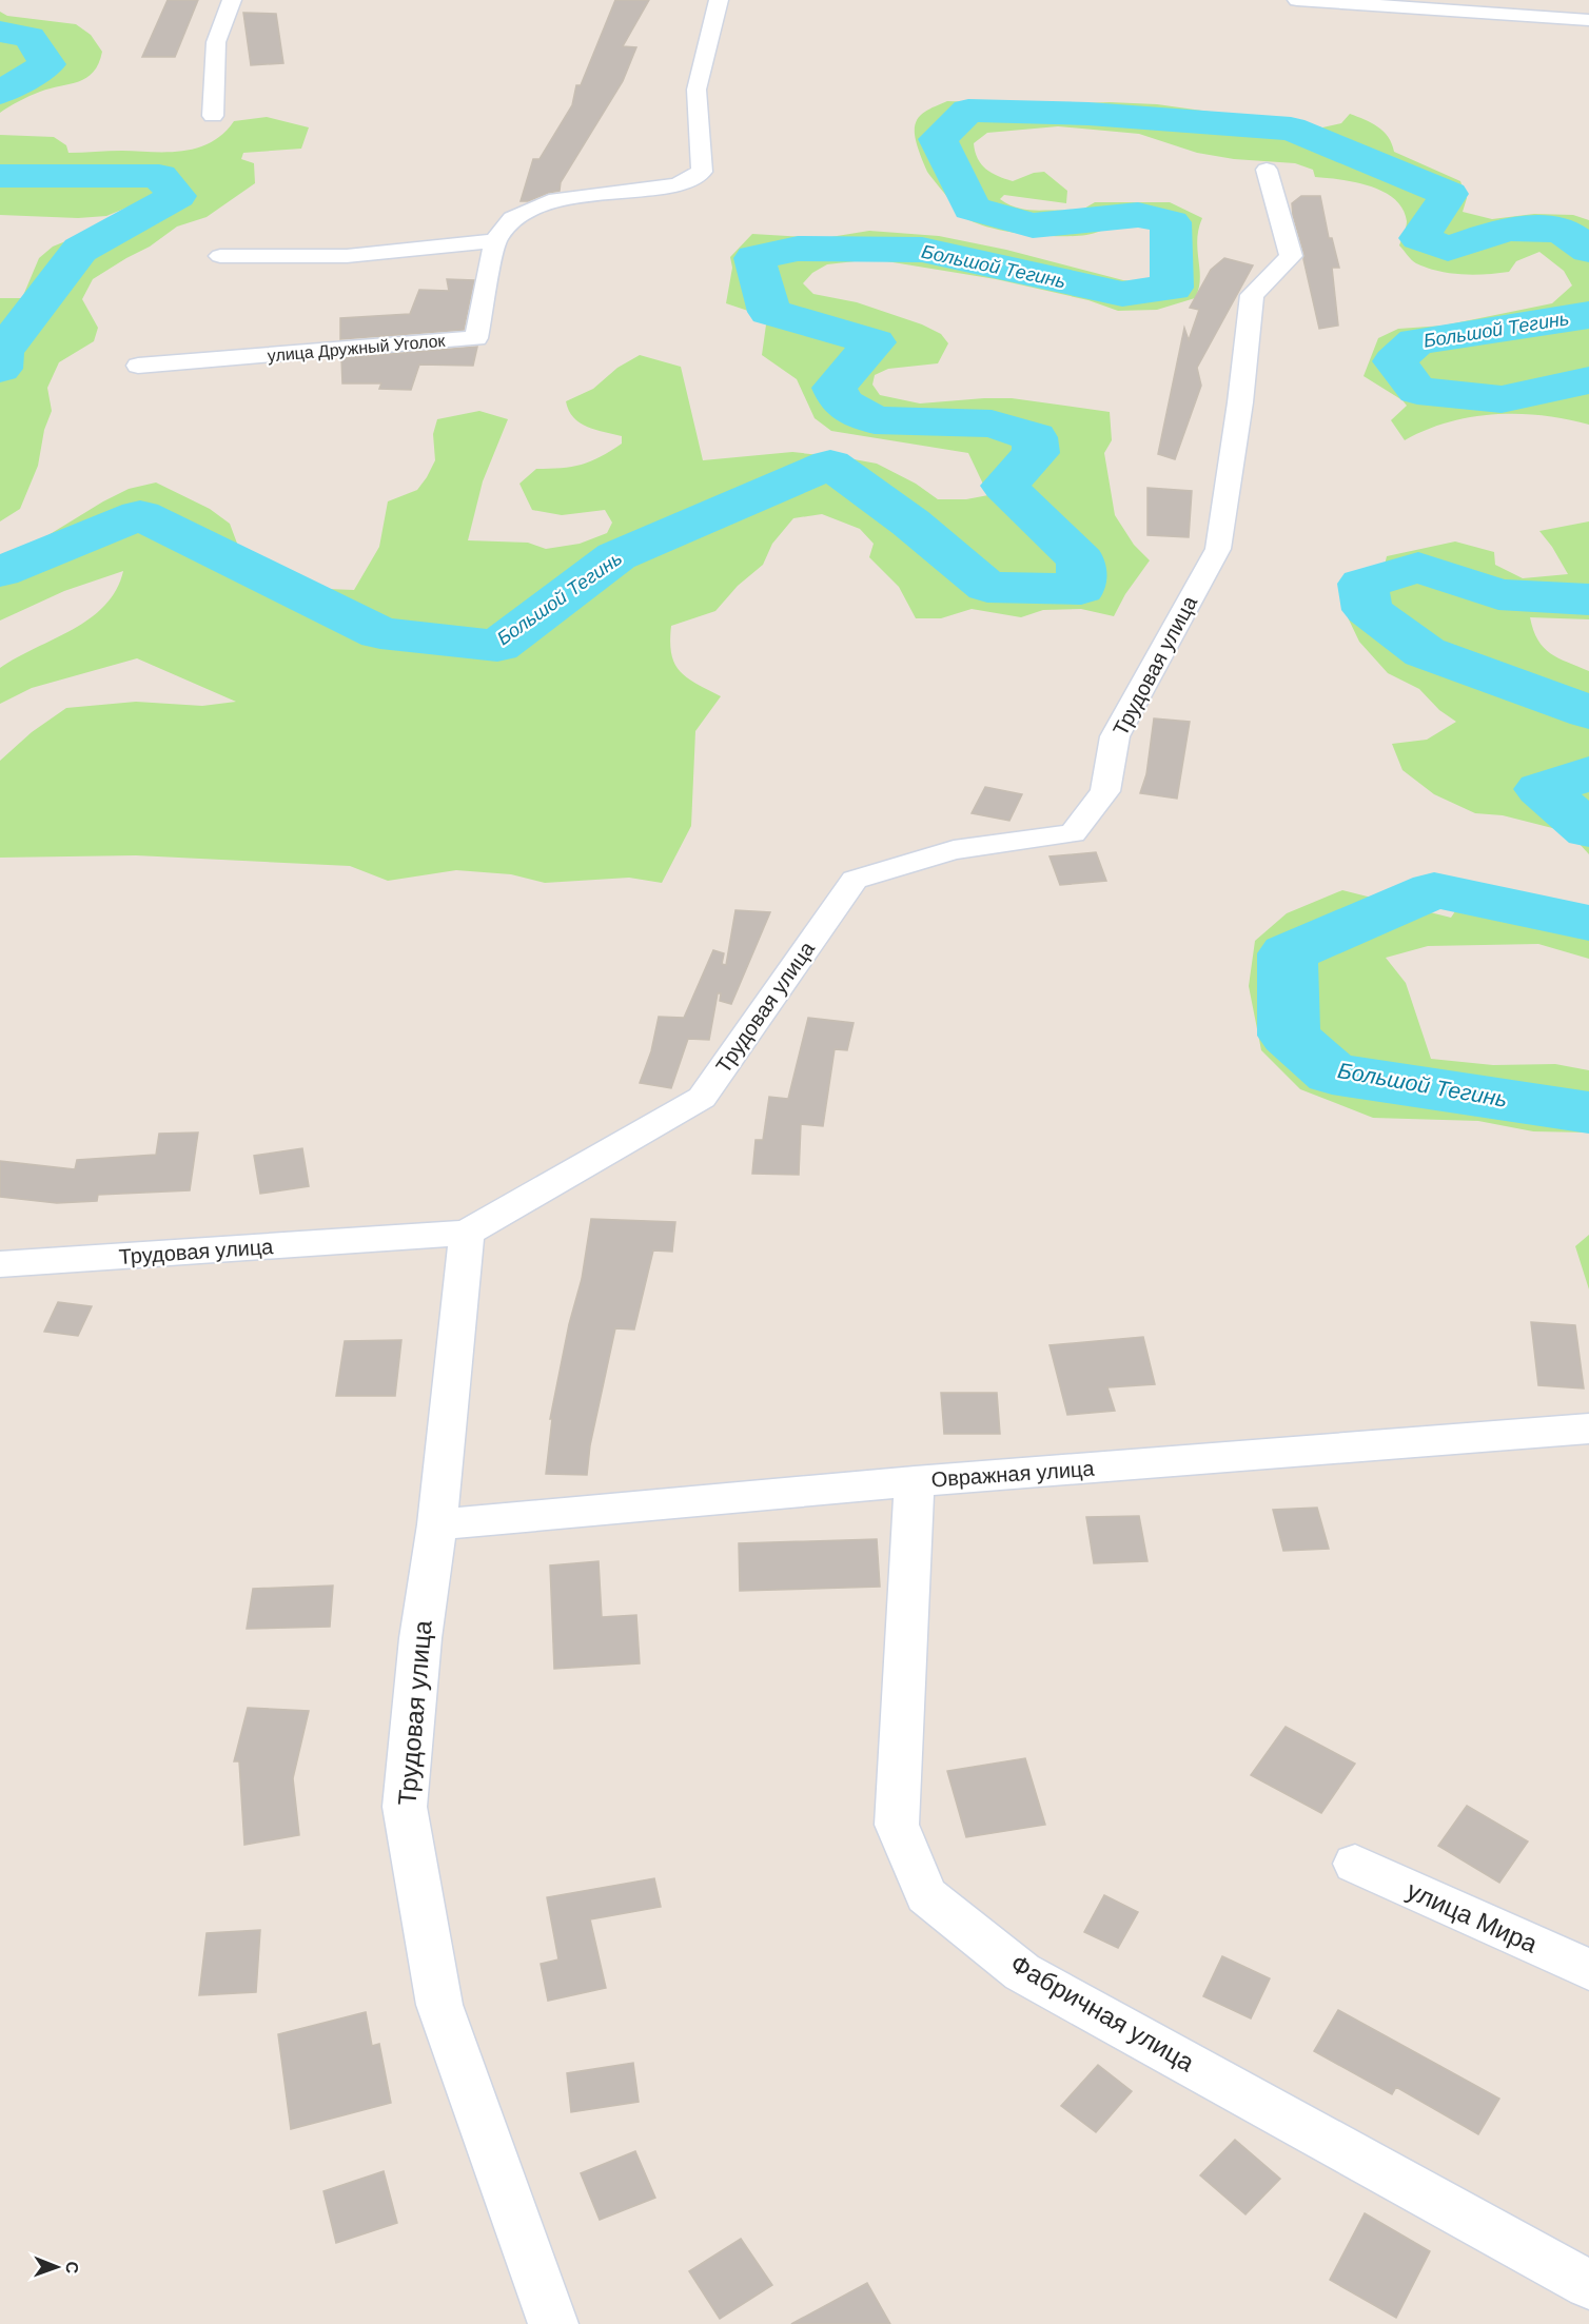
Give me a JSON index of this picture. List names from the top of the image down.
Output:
{
  "streets": {
    "street": [
      "улица Дружный Уголок",
      "Трудовая улица",
      "Овражная улица",
      "улица Мира",
      "Фабричная улица"
    ]
  },
  "crossings": [
    ["Трудовая улица", "Овражная улица"],
    ["Овражная улица", "Фабричная улица"]
  ],
  "water": ["Большой Тегинь"],
  "north": "right"
}
